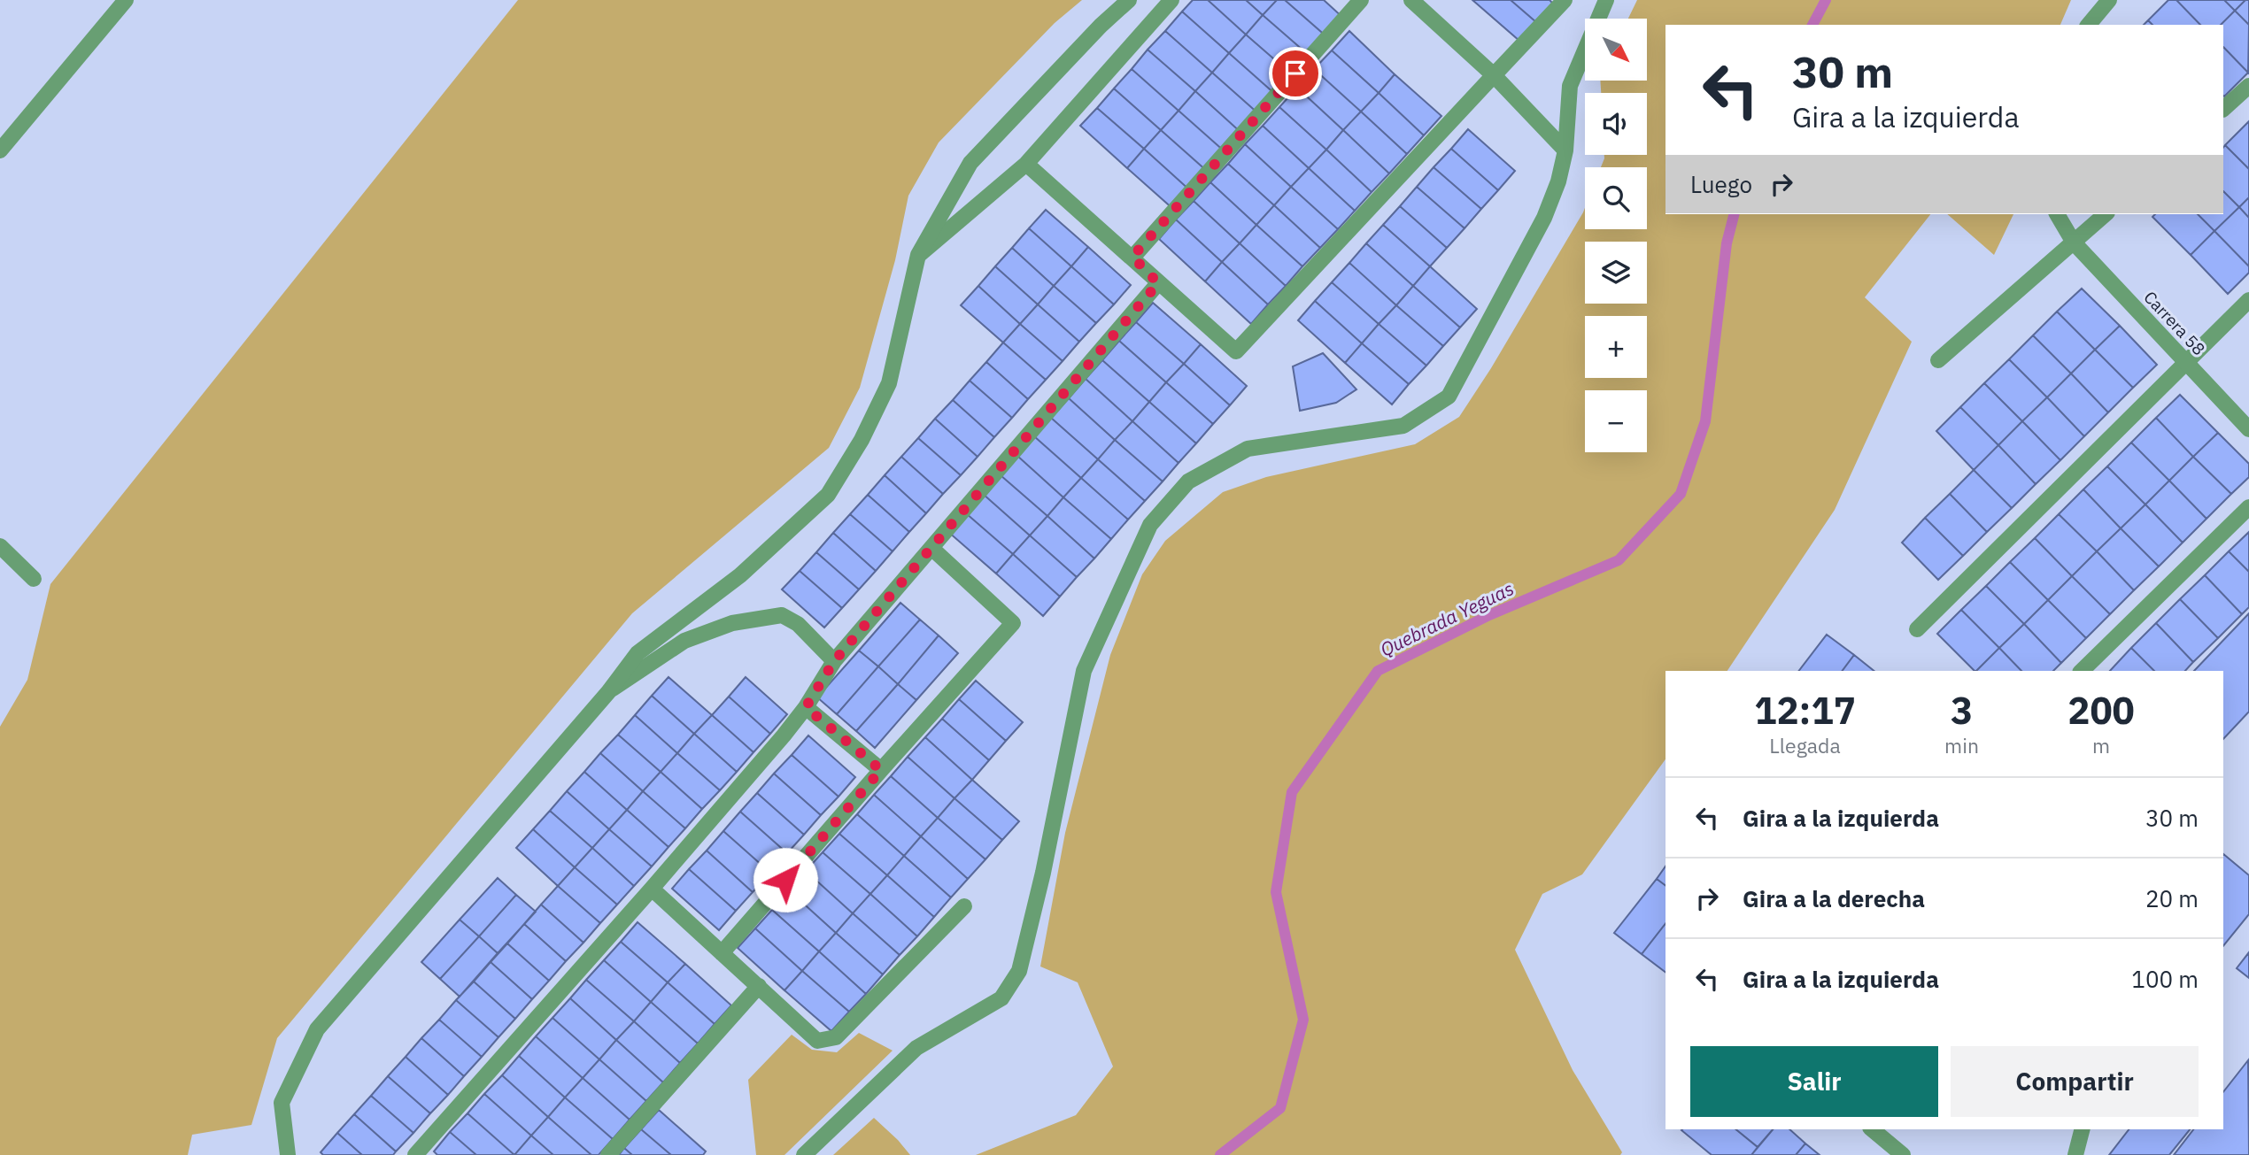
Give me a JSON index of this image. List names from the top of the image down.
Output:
{
  "streets": {
    "street": ["Carrera 58"]
  },
  "water": ["Quebrada Yeguas"],
  "north": "bottom right",
  "page": {
    "map_buttons": ["+", "−"],
    "turn": ["30 m", "Gira a la izquierda"],
    "then": "Luego",
    "eta": [
      "12:17",
      "Llegada",
      "3",
      "min",
      "200",
      "m"
    ],
    "list": [
      {
        "name": "Gira a la izquierda",
        "value": "30 m"
      },
      {
        "name": "Gira a la derecha",
        "value": "20 m"
      },
      {
        "name": "Gira a la izquierda",
        "value": "100 m"
      }
    ],
    "buttons": ["Salir", "Compartir"]
  }
}
